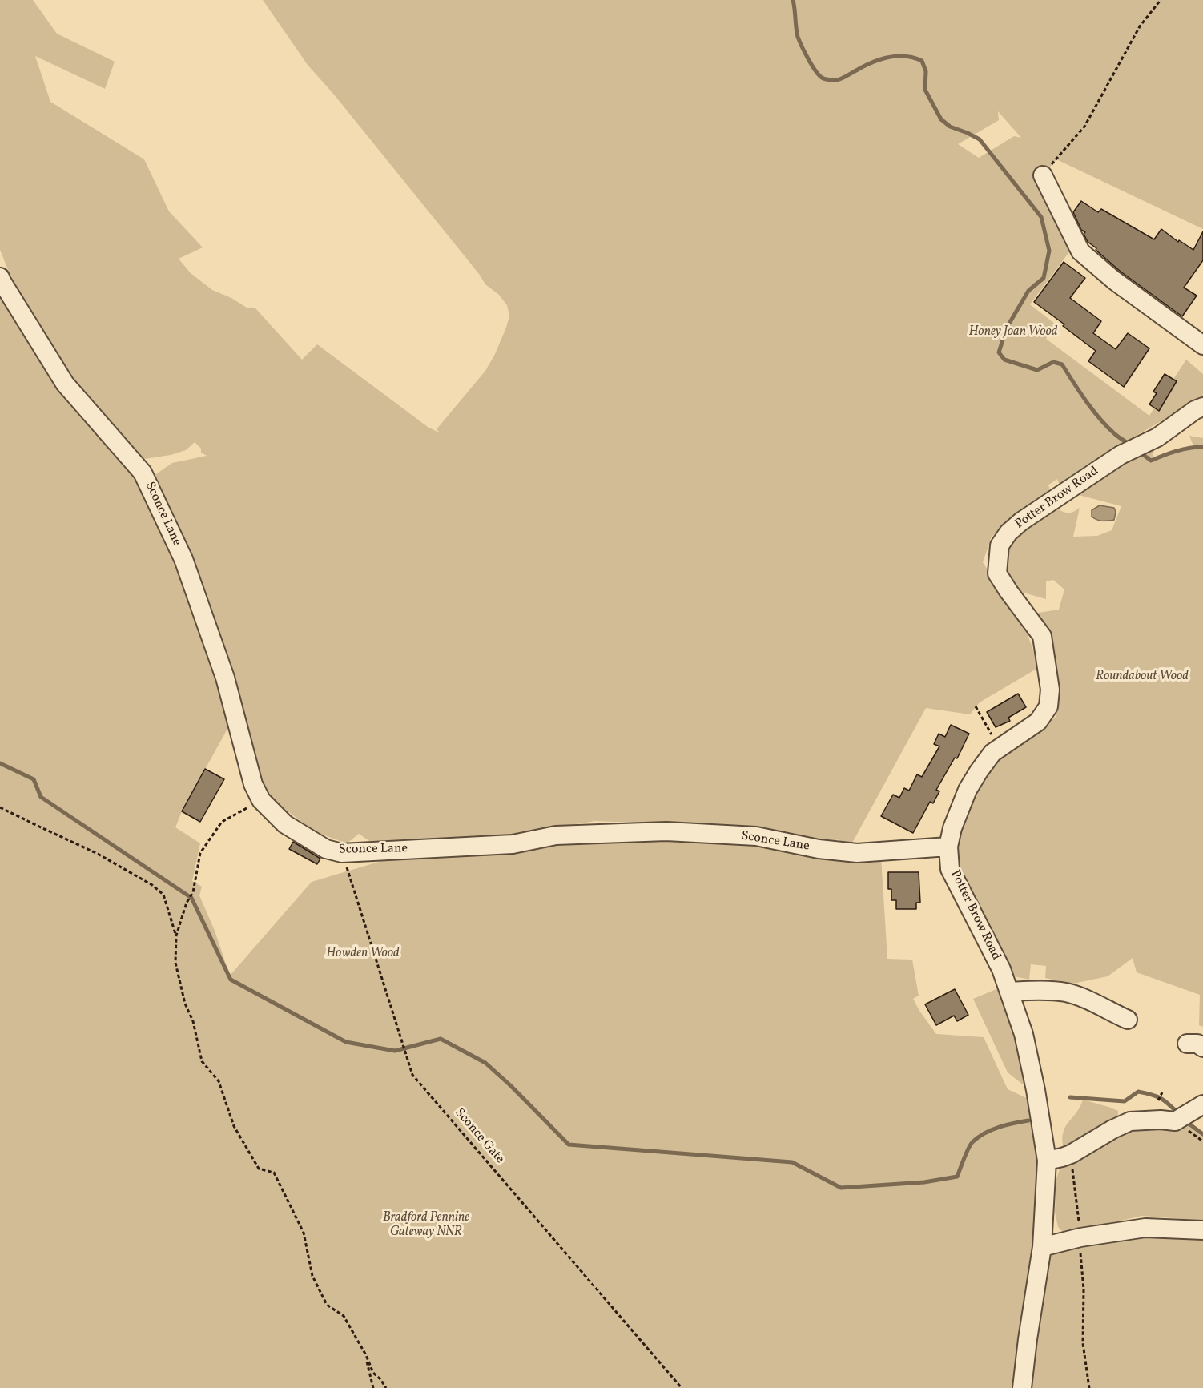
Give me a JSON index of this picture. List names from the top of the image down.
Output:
{
  "streets": {
    "street": ["Potter Brow Road", "Sconce Lane"],
    "path": ["Sconce Gate"]
  },
  "crossings": [
    ["Potter Brow Road", "Sconce Lane"],
    ["Sconce Lane", "Sconce Gate"]
  ],
  "parks": [
    "Honey Joan Wood",
    "Roundabout Wood",
    "Howden Wood",
    "Bradford Pennine Gateway NNR"
  ]
}
